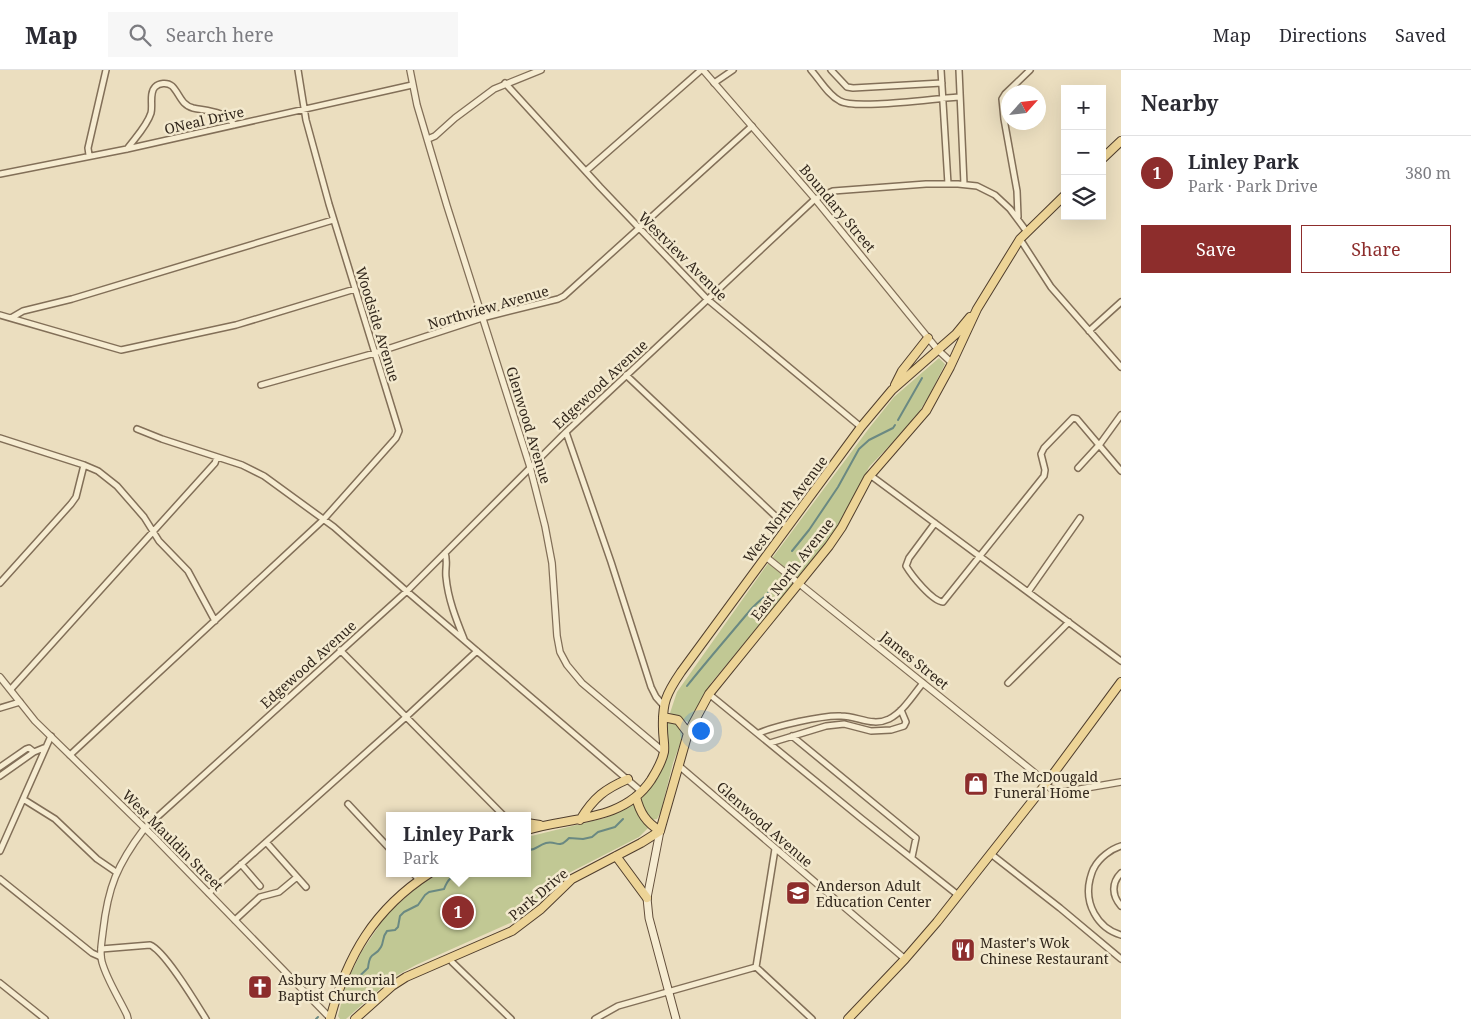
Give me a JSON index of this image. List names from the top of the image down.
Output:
{
  "streets": {
    "main road": ["West North Avenue", "East North Avenue", "Park Drive"],
    "street": [
      "ONeal Drive",
      "Boundary Street",
      "Westview Avenue",
      "Northview Avenue",
      "Woodside Avenue",
      "Edgewood Avenue",
      "Glenwood Avenue",
      "James Street",
      "West Mauldin Street"
    ]
  },
  "crossings": [
    ["ONeal Drive", "Woodside Avenue"],
    ["ONeal Drive", "Glenwood Avenue"],
    ["Boundary Street", "Northview Avenue"],
    ["Boundary Street", "Edgewood Avenue"],
    ["Boundary Street", "West North Avenue"],
    ["Boundary Street", "East North Avenue"],
    ["Westview Avenue", "Northview Avenue"],
    ["Westview Avenue", "Edgewood Avenue"],
    ["Westview Avenue", "West North Avenue"],
    ["Northview Avenue", "Woodside Avenue"],
    ["Northview Avenue", "Glenwood Avenue"],
    ["Edgewood Avenue", "Glenwood Avenue"],
    ["Edgewood Avenue", "East North Avenue"],
    ["Edgewood Avenue", "West Mauldin Street"],
    ["Glenwood Avenue", "West North Avenue"],
    ["Glenwood Avenue", "East North Avenue"],
    ["West North Avenue", "East North Avenue"],
    ["West North Avenue", "James Street"],
    ["East North Avenue", "James Street"]
  ],
  "places": {
    "shop": ["The McDougald Funeral Home"],
    "school or university": ["Anderson Adult Education Center"],
    "restaurant": ["Master's Wok Chinese Restaurant"],
    "church": ["Asbury Memorial Baptist Church"]
  },
  "north": "top right",
  "page": {
    "header": "Map",
    "search": "Search here",
    "nav": ["Map", "Directions", "Saved"],
    "heading": "Nearby",
    "map_buttons": ["+", "−"],
    "list": [
      {
        "mark": "1",
        "name": "Linley Park",
        "note": "Park · Park Drive",
        "value": "380 m"
      }
    ],
    "buttons": ["Save", "Share"],
    "popup": ["Linley Park", "Park"],
    "pins": "1"
  }
}
